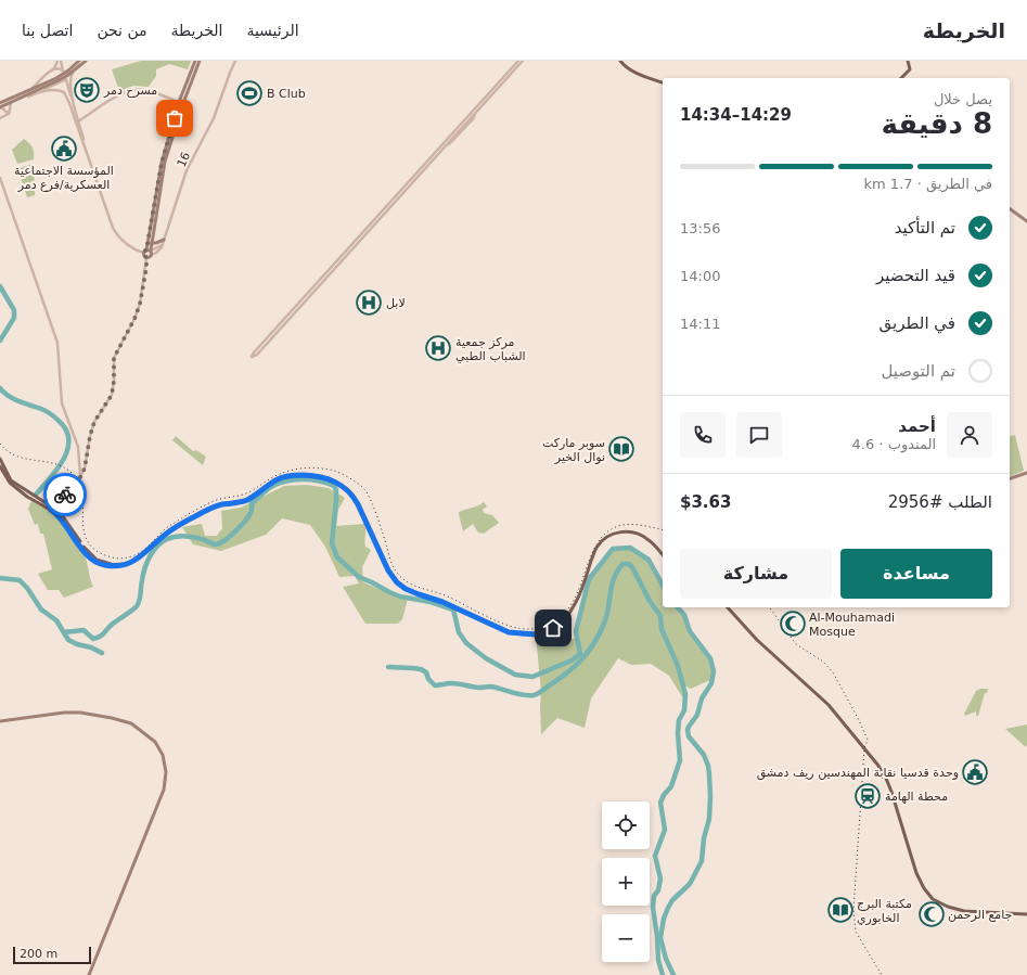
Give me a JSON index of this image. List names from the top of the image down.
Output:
{
  "streets": {
    "street": ["16"]
  },
  "places": {
    "theatre": ["مسرح دمر"],
    "sports": ["B Club"],
    "public building": ["المؤسسة الاجتماعية العسكرية/فرع دمر", "وحدة قدسيا نقابة المهندسين ريف دمشق"],
    "hospital": ["لابل", "مركز جمعية الشباب الطبي"],
    "library": ["سوبر ماركت نوال الخير", "مكتبة البرج الخابوري"],
    "mosque": ["Al-Mouhamadi Mosque", "جامع الرحمن"],
    "station": ["محطة الهامة"]
  },
  "scale_bar": "200 m",
  "page": {
    "header": "الخريطة",
    "nav": [
      "الرئيسية",
      "الخريطة",
      "من نحن",
      "اتصل بنا"
    ],
    "heading": ["8 دقيقة", "يصل خلال", "14:29–14:34"],
    "panel": [
      "أحمد",
      "المندوب · 4.6",
      "الطلب #2956",
      "$3.63"
    ],
    "bar": "في الطريق · 1.7 km",
    "list": [
      ["تم التأكيد", "13:56"],
      ["قيد التحضير", "14:00"],
      ["في الطريق", "14:11"],
      "تم التوصيل"
    ],
    "buttons": ["مساعدة", "مشاركة"],
    "map_buttons": ["+", "−"],
    "scale": "200 m"
  }
}
